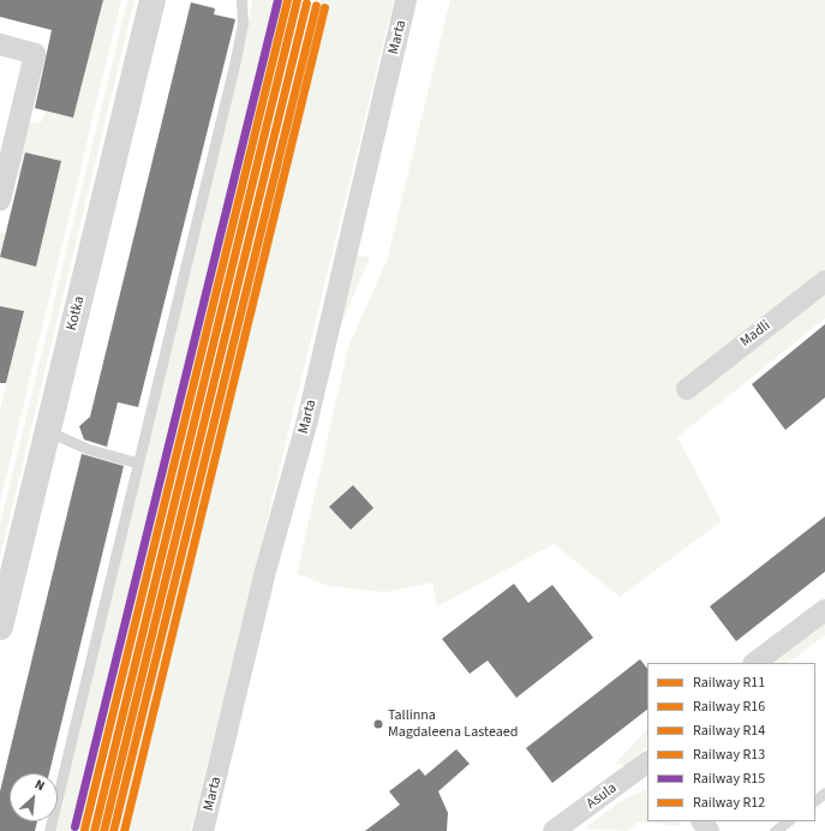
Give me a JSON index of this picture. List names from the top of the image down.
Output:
{
  "streets": {
    "street": [
      "Marta",
      "Kotka",
      "Madli",
      "Asula"
    ]
  },
  "places": ["Tallinna Magdaleena Lasteaed"],
  "lines": [
    "rail line R11",
    "rail line R14",
    "rail line R15",
    "rail line R16",
    "rail line R13",
    "rail line R12"
  ],
  "legend": [
    "Railway R11",
    "Railway R16",
    "Railway R14",
    "Railway R13",
    "Railway R15",
    "Railway R12"
  ],
  "north": "top right"
}
